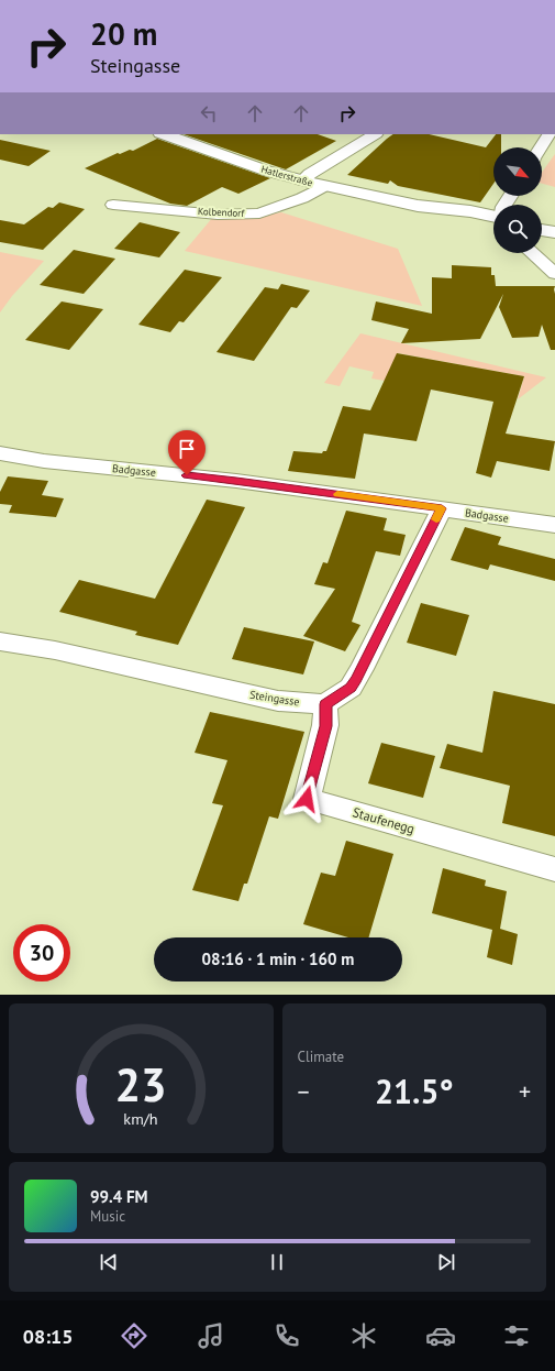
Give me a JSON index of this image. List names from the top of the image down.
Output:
{
  "streets": {
    "street": [
      "Hatlerstraße",
      "Kolbendorf",
      "Badgasse",
      "Steingasse",
      "Staufenegg"
    ]
  },
  "crossings": [
    ["Hatlerstraße", "Kolbendorf"],
    ["Steingasse", "Staufenegg"]
  ],
  "north": "bottom right",
  "page": {
    "turn": ["20 m", "Steingasse"],
    "limit": "30",
    "trip": "08:16 · 1 min · 160 m",
    "tile": "Climate",
    "heat": ["−", "21.5°", "+"],
    "song": ["99.4 FM", "Music"],
    "tabs": "08:15",
    "gauge": ["23", "km/h"]
  }
}
